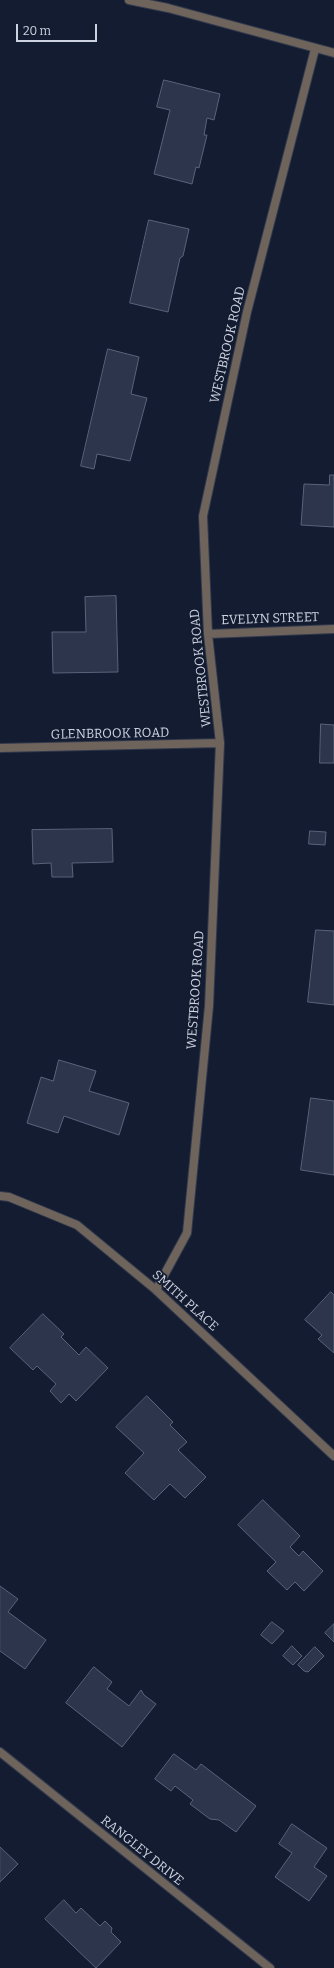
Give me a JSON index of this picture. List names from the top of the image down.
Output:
{
  "streets": {
    "street": [
      "WESTBROOK ROAD",
      "EVELYN STREET",
      "GLENBROOK ROAD",
      "SMITH PLACE",
      "RANGLEY DRIVE"
    ]
  },
  "crossings": [
    ["WESTBROOK ROAD", "EVELYN STREET"],
    ["WESTBROOK ROAD", "GLENBROOK ROAD"],
    ["WESTBROOK ROAD", "SMITH PLACE"]
  ],
  "scale_bar": "20 m"
}
